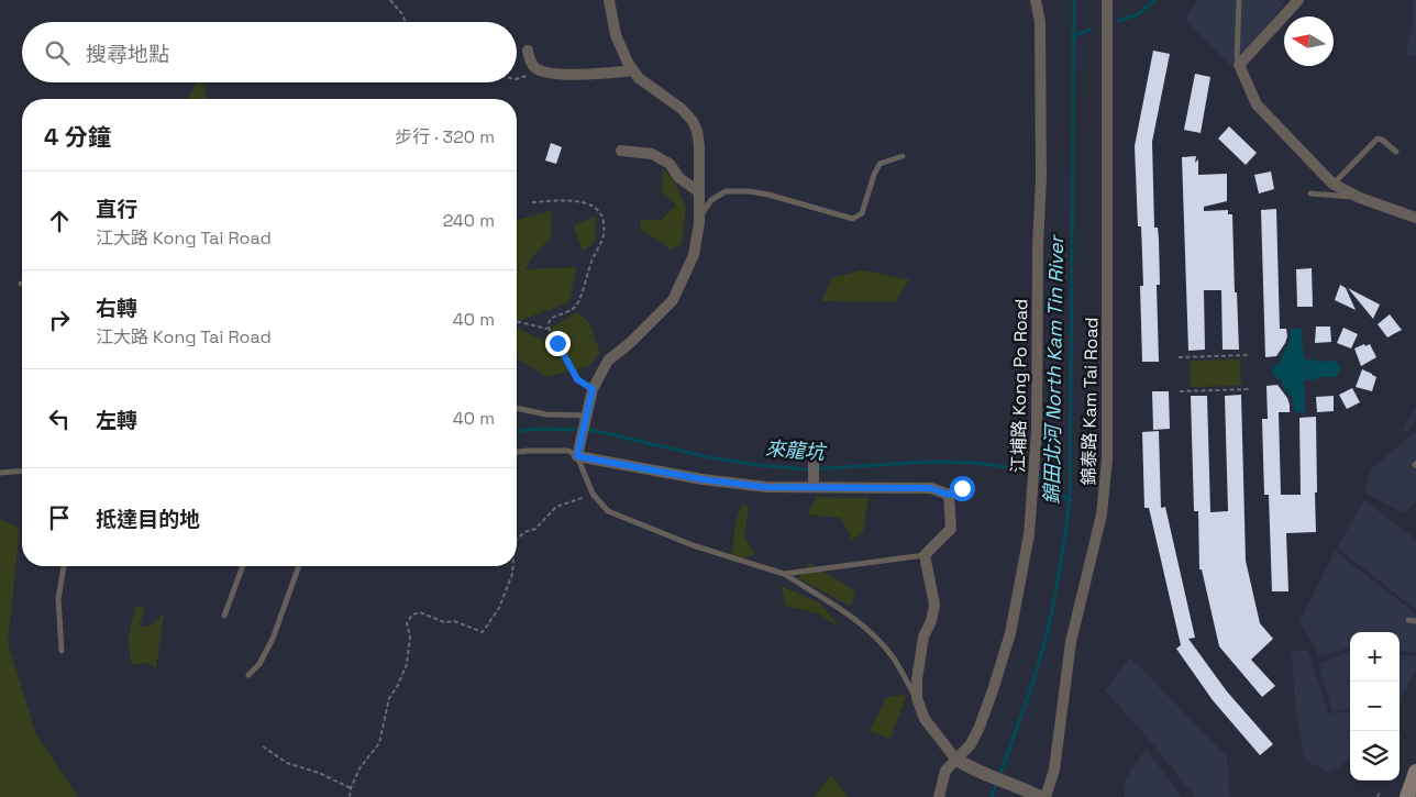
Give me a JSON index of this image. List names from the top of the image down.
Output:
{
  "streets": {
    "street": ["江埔路 Kong Po Road", "錦泰路 Kam Tai Road"]
  },
  "water": ["錦田北河 North Kam Tin River", "來龍坑"],
  "north": "left",
  "page": {
    "search": "搜尋地點",
    "heading": ["4 分鐘", "步行 · 320 m"],
    "list": [
      ["直行", "江大路 Kong Tai Road", "240 m"],
      ["右轉", "江大路 Kong Tai Road", "40 m"],
      ["左轉", "40 m"],
      "抵達目的地"
    ],
    "map_buttons": ["+", "−"]
  }
}
